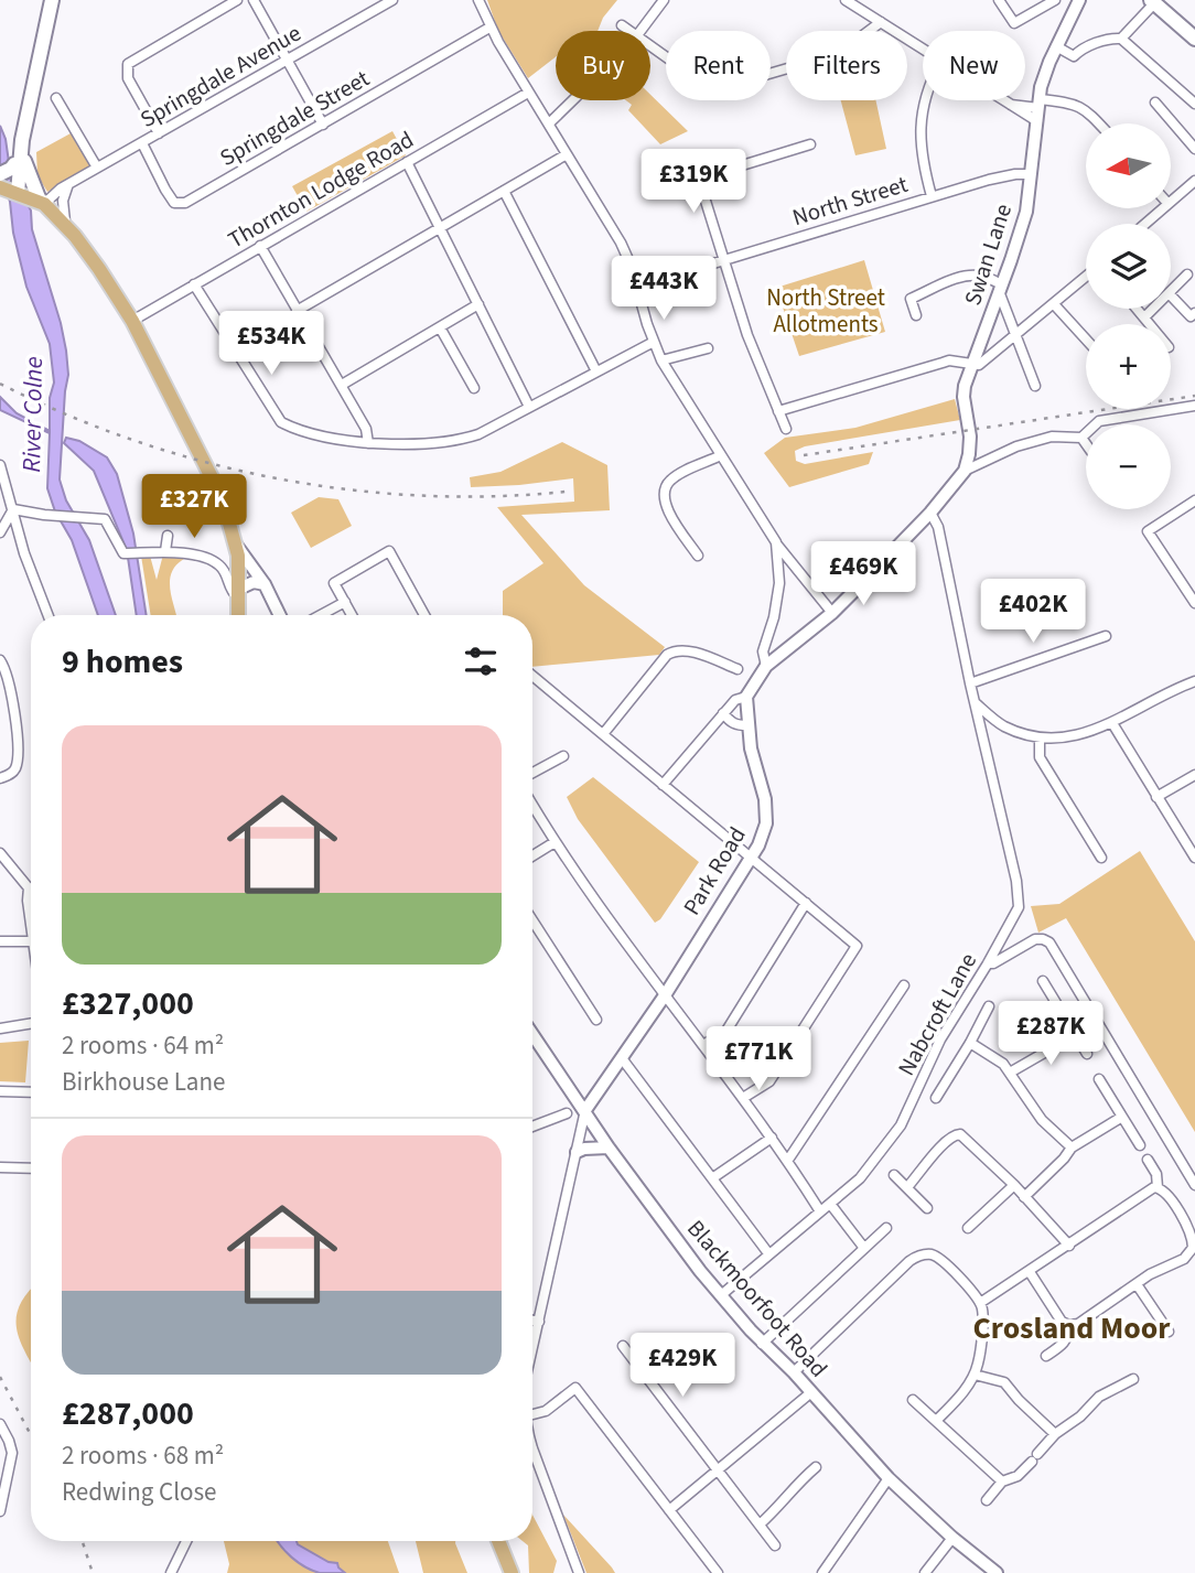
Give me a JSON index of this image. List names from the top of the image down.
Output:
{
  "streets": {
    "street": [
      "Springdale Avenue",
      "Springdale Street",
      "Thornton Lodge Road",
      "North Street",
      "Swan Lane",
      "Park Road",
      "Nabcroft Lane",
      "Blackmoorfoot Road"
    ]
  },
  "crossings": [
    ["Springdale Avenue", "Springdale Street"],
    ["North Street", "Swan Lane"],
    ["Park Road", "Blackmoorfoot Road"],
    ["Nabcroft Lane", "Blackmoorfoot Road"]
  ],
  "districts": ["Crosland Moor"],
  "water": ["River Colne"],
  "parks": ["North Street Allotments"],
  "north": "left",
  "page": {
    "chip": [
      "Buy",
      "Rent",
      "Filters",
      "New"
    ],
    "map_buttons": ["+", "−"],
    "price": [
      "£319K",
      "£443K",
      "£534K",
      "£327K",
      "£469K",
      "£402K",
      "£287K",
      "£771K",
      "£429K"
    ],
    "heading": "9 homes",
    "list": [
      {
        "name": "£327,000",
        "note": "2 rooms · 64 m² · Birkhouse Lane"
      },
      {
        "name": "£287,000",
        "note": "2 rooms · 68 m² · Redwing Close"
      }
    ]
  }
}
